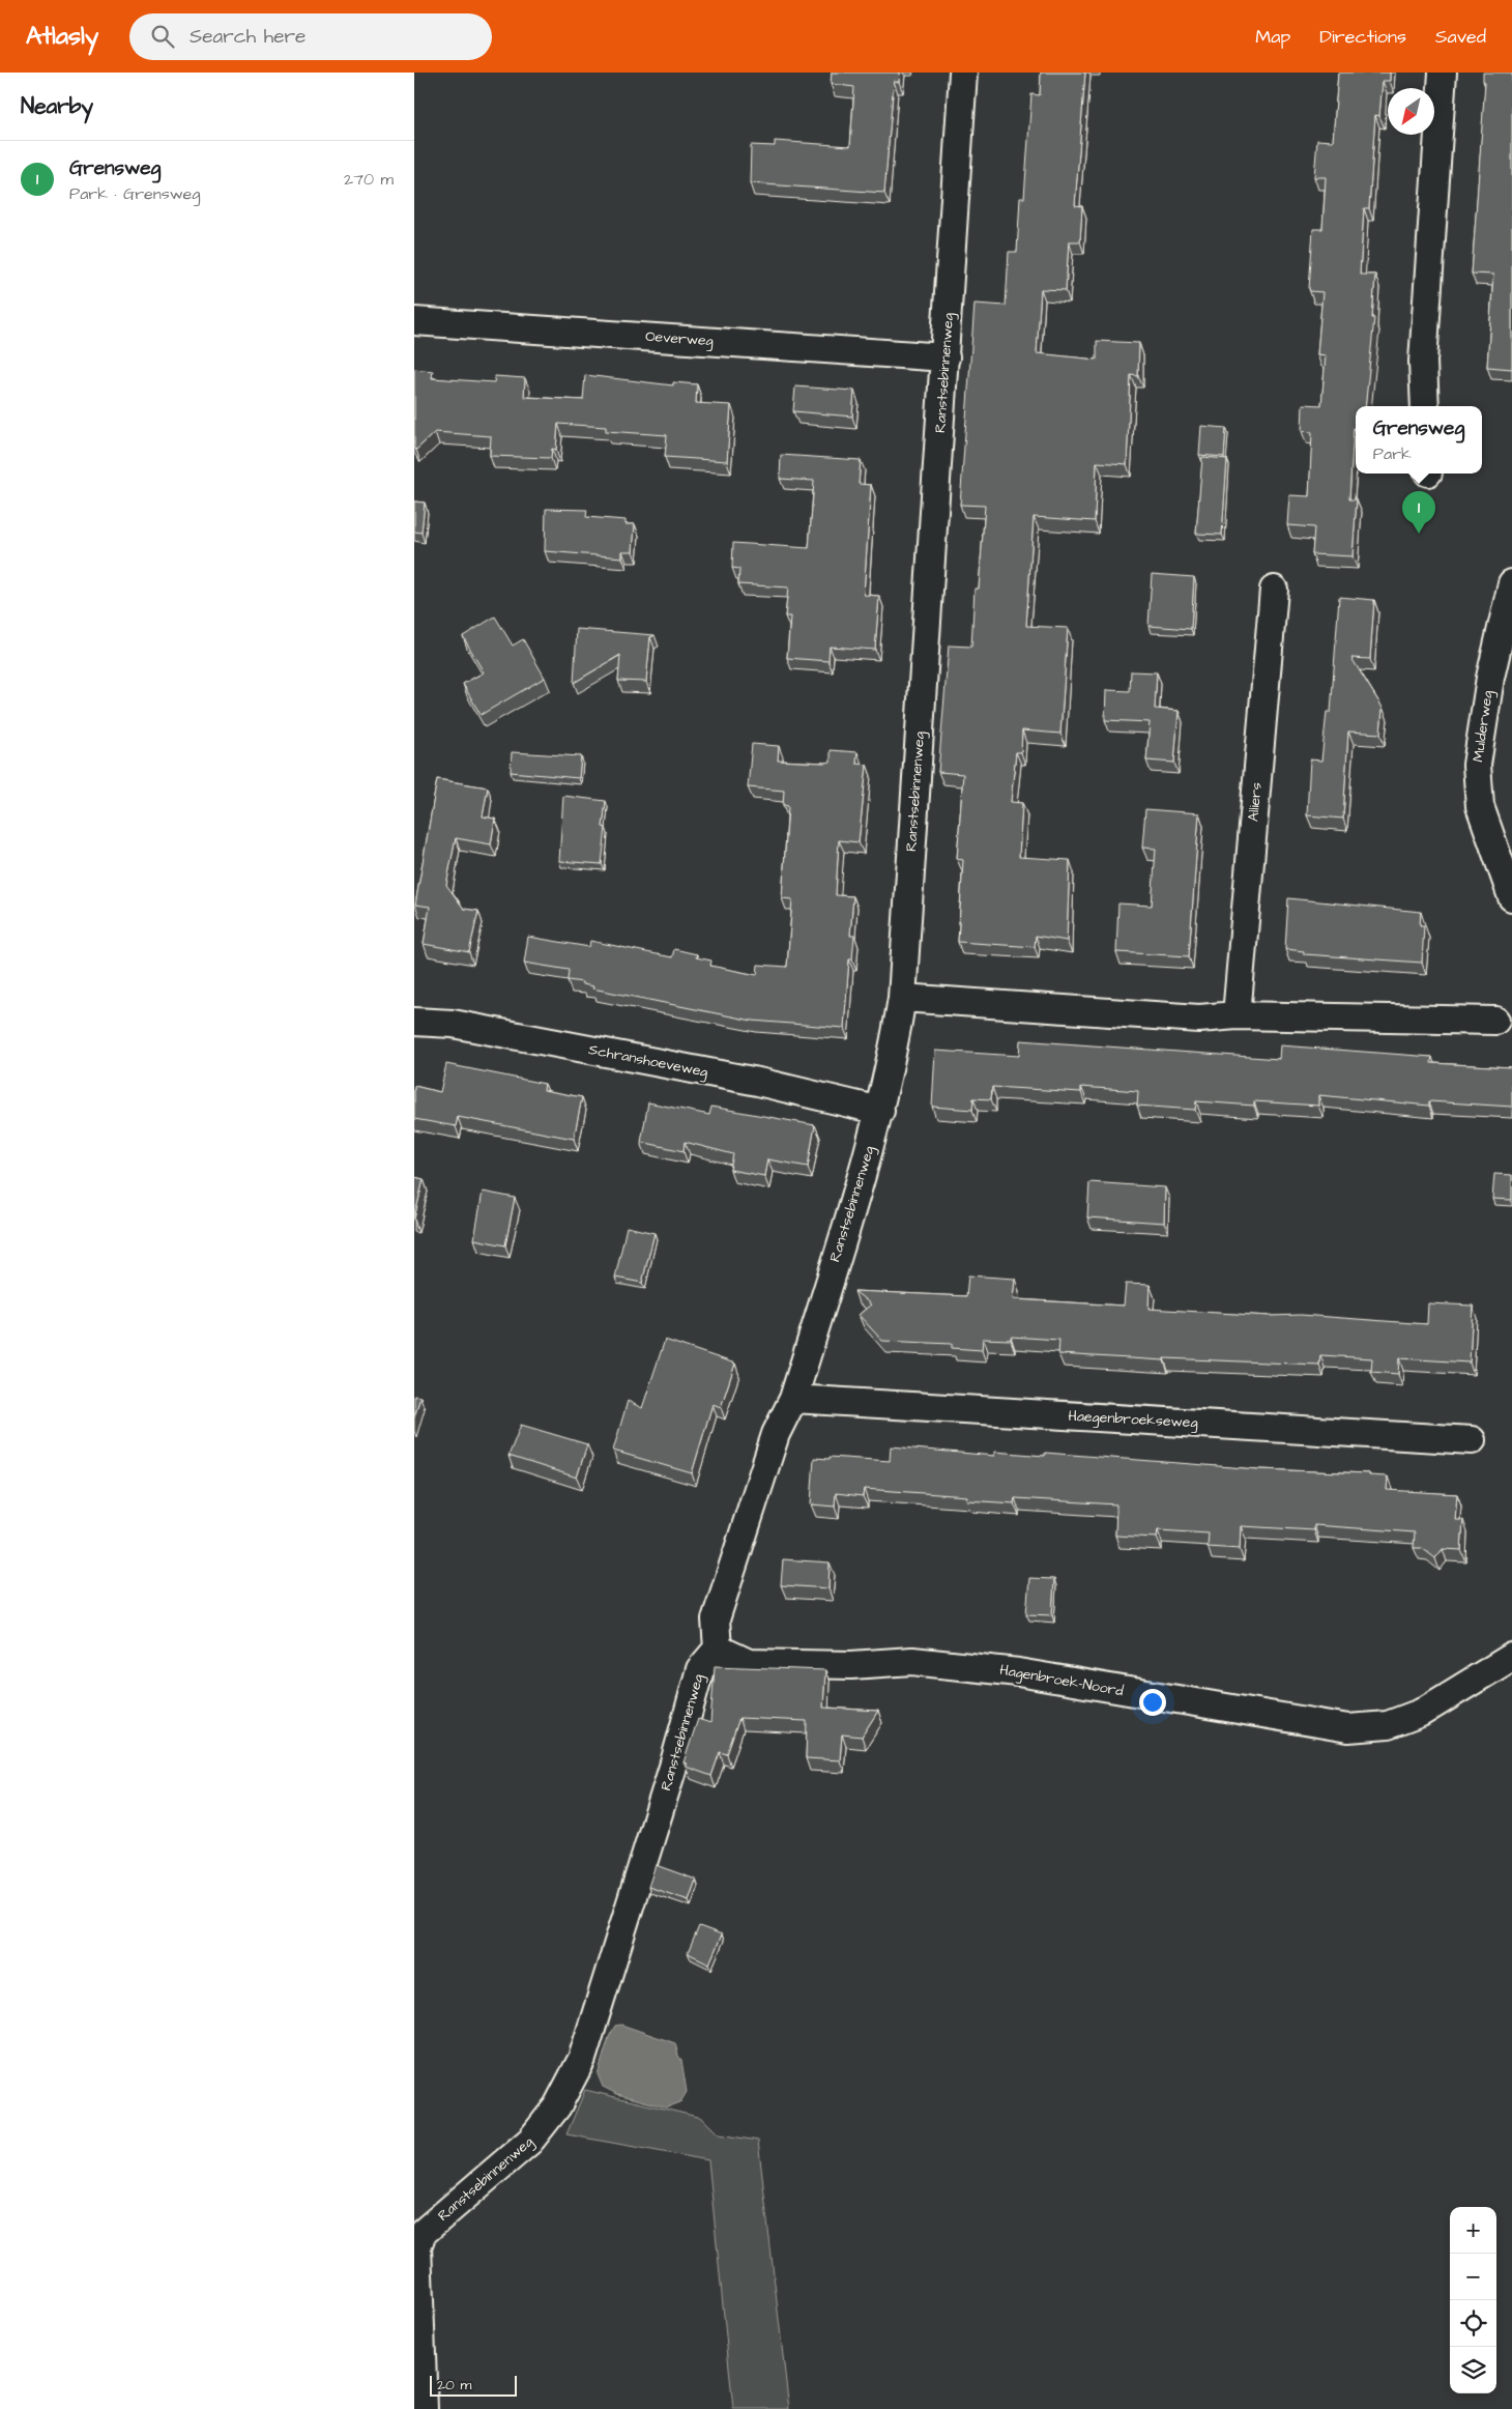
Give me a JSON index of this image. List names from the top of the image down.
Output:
{
  "streets": {
    "street": [
      "Oeverweg",
      "Ranstsebinnenweg",
      "Mulderweg",
      "Alliers",
      "Schranshoeveweg",
      "Haegenbroekseweg",
      "Hagenbroek-Noord"
    ]
  },
  "crossings": [
    ["Oeverweg", "Ranstsebinnenweg"],
    ["Ranstsebinnenweg", "Schranshoeveweg"],
    ["Ranstsebinnenweg", "Haegenbroekseweg"],
    ["Ranstsebinnenweg", "Hagenbroek-Noord"]
  ],
  "scale_bar": "20 m",
  "north": "bottom left",
  "page": {
    "header": "Atlasly",
    "search": "Search here",
    "nav": ["Map", "Directions", "Saved"],
    "heading": "Nearby",
    "list": [
      {
        "mark": "1",
        "name": "Grensweg",
        "note": "Park · Grensweg",
        "value": "270 m"
      }
    ],
    "popup": ["Grensweg", "Park"],
    "pins": "1",
    "map_buttons": ["+", "−"],
    "scale": "20 m"
  }
}
